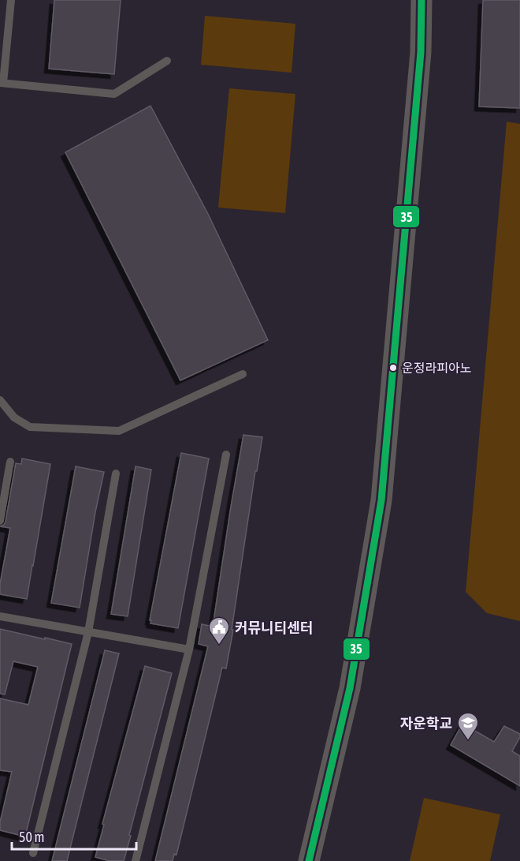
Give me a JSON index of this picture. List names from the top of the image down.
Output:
{
  "places": {
    "other": ["운정라피아노"],
    "public building": ["커뮤니티센터"],
    "school or university": ["자운학교"]
  },
  "lines": ["transit line 35"],
  "scale_bar": "50 m"
}
